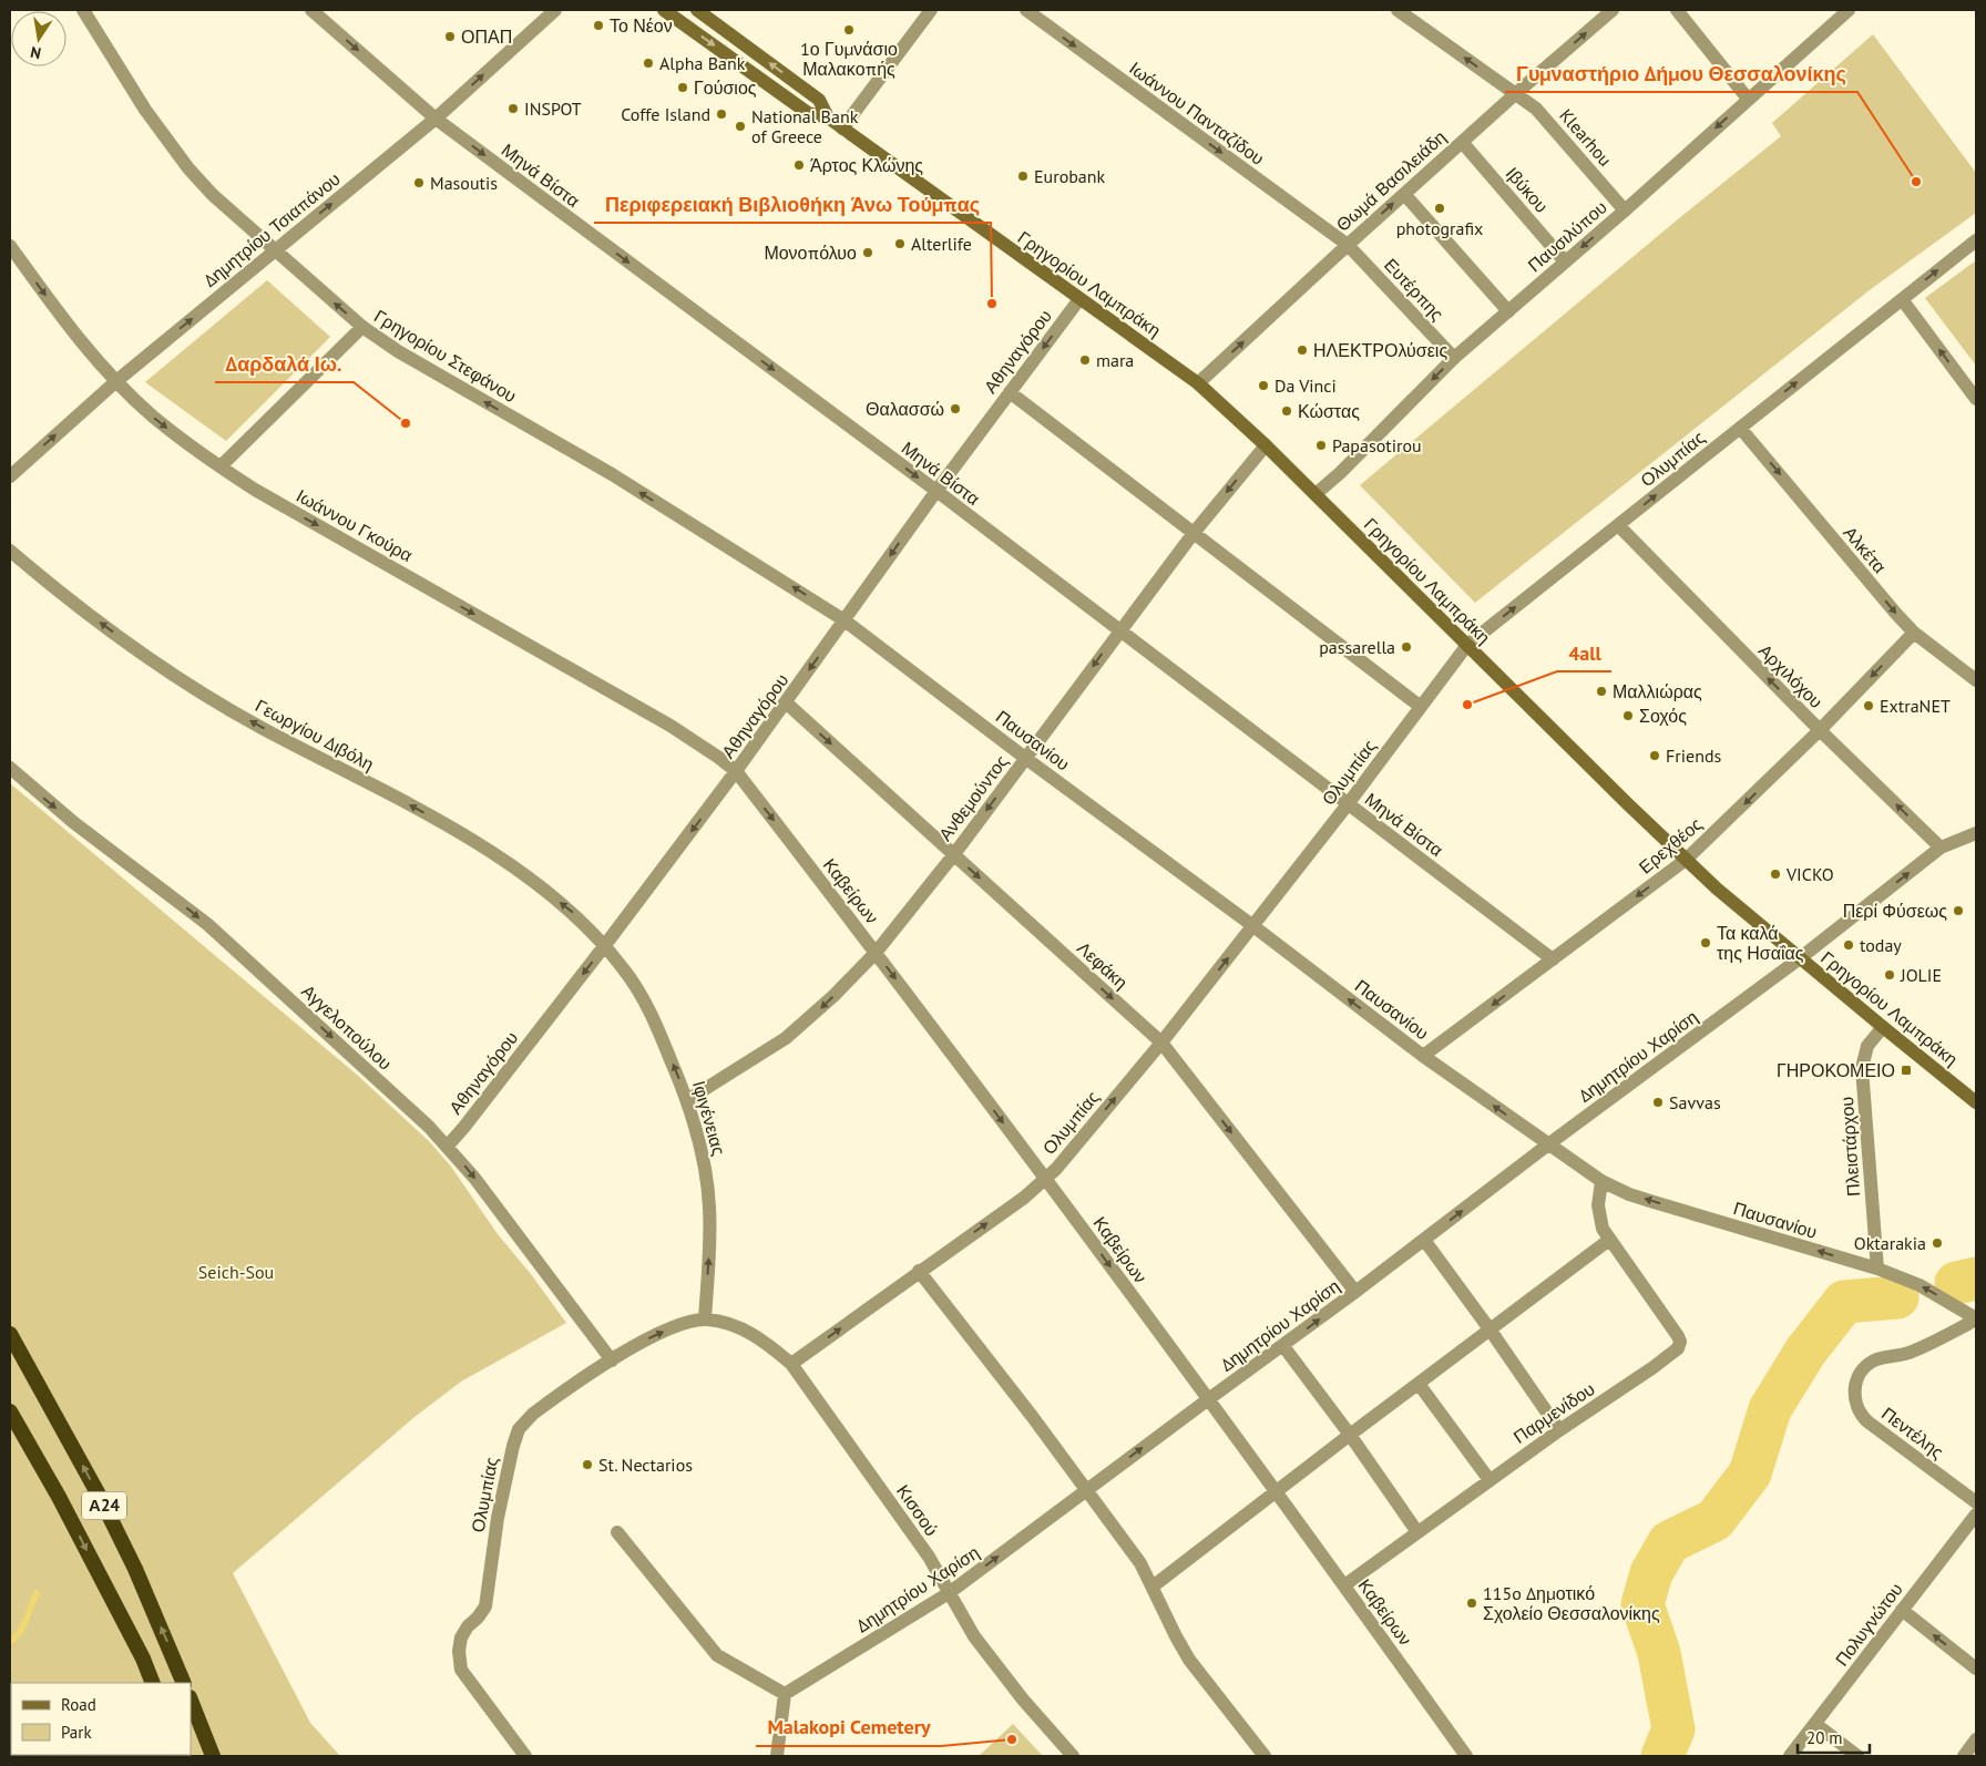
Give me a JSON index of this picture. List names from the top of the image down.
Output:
{
  "streets": {
    "highway": ["Α24"],
    "main road": ["Γρηγορίου Λαμπράκη"],
    "street": [
      "Ιωάννου Πανταζίδου",
      "Klearhou",
      "Μηνά Βίστα",
      "Θωμά Βασιλειάδη",
      "Ιβύκου",
      "Δημητρίου Τσιαπάνου",
      "Παυσιλύπου",
      "Ευτέρπης",
      "Αθηναγόρου",
      "Γρηγορίου Στεφάνου",
      "Ολυμπίας",
      "Ιωάννου Γκούρα",
      "Αλκέτα",
      "Αρχιλόχου",
      "Γεωργίου Διβόλη",
      "Παυσανίου",
      "Ανθεμούντος",
      "Ερεχθέος",
      "Καβείρων",
      "Λεφάκη",
      "Αγγελοπούλου",
      "Δημητρίου Χαρίση",
      "Ιφιγένειας",
      "Πλειστάρχου",
      "Παρμενίδου",
      "Πεντέλης",
      "Κισσού",
      "Πολυγνώτου"
    ]
  },
  "crossings": [
    ["Ιωάννου Πανταζίδου", "Θωμά Βασιλειάδη"],
    ["Ιωάννου Πανταζίδου", "Ευτέρπης"],
    ["Klearhou", "Θωμά Βασιλειάδη"],
    ["Klearhou", "Παυσιλύπου"],
    ["Μηνά Βίστα", "Δημητρίου Τσιαπάνου"],
    ["Μηνά Βίστα", "Αθηναγόρου"],
    ["Μηνά Βίστα", "Ολυμπίας"],
    ["Μηνά Βίστα", "Ανθεμούντος"],
    ["Μηνά Βίστα", "Ερεχθέος"],
    ["Θωμά Βασιλειάδη", "Ιβύκου"],
    ["Θωμά Βασιλειάδη", "Γρηγορίου Λαμπράκη"],
    ["Θωμά Βασιλειάδη", "Ευτέρπης"],
    ["Ιβύκου", "Παυσιλύπου"],
    ["Δημητρίου Τσιαπάνου", "Γρηγορίου Στεφάνου"],
    ["Δημητρίου Τσιαπάνου", "Ιωάννου Γκούρα"],
    ["Παυσιλύπου", "Γρηγορίου Λαμπράκη"],
    ["Παυσιλύπου", "Ευτέρπης"],
    ["Γρηγορίου Λαμπράκη", "Αθηναγόρου"],
    ["Γρηγορίου Λαμπράκη", "Ολυμπίας"],
    ["Γρηγορίου Λαμπράκη", "Ανθεμούντος"],
    ["Γρηγορίου Λαμπράκη", "Ερεχθέος"],
    ["Γρηγορίου Λαμπράκη", "Δημητρίου Χαρίση"],
    ["Γρηγορίου Λαμπράκη", "Πλειστάρχου"],
    ["Αθηναγόρου", "Γρηγορίου Στεφάνου"],
    ["Αθηναγόρου", "Ιωάννου Γκούρα"],
    ["Αθηναγόρου", "Γεωργίου Διβόλη"],
    ["Αθηναγόρου", "Παυσανίου"],
    ["Αθηναγόρου", "Καβείρων"],
    ["Αθηναγόρου", "Λεφάκη"],
    ["Αθηναγόρου", "Αγγελοπούλου"],
    ["Αθηναγόρου", "Ιφιγένειας"],
    ["Γρηγορίου Στεφάνου", "Παυσανίου"],
    ["Ολυμπίας", "Αλκέτα"],
    ["Ολυμπίας", "Αρχιλόχου"],
    ["Ολυμπίας", "Παυσανίου"],
    ["Ολυμπίας", "Καβείρων"],
    ["Ολυμπίας", "Λεφάκη"],
    ["Ολυμπίας", "Αγγελοπούλου"],
    ["Ολυμπίας", "Ιφιγένειας"],
    ["Ολυμπίας", "Κισσού"],
    ["Ιωάννου Γκούρα", "Καβείρων"],
    ["Αλκέτα", "Ερεχθέος"],
    ["Αρχιλόχου", "Ερεχθέος"],
    ["Αρχιλόχου", "Δημητρίου Χαρίση"],
    ["Γεωργίου Διβόλη", "Ιφιγένειας"],
    ["Παυσανίου", "Ανθεμούντος"],
    ["Παυσανίου", "Ερεχθέος"],
    ["Παυσανίου", "Δημητρίου Χαρίση"],
    ["Παυσανίου", "Πλειστάρχου"],
    ["Παυσανίου", "Πεντέλης"],
    ["Ανθεμούντος", "Καβείρων"],
    ["Ανθεμούντος", "Λεφάκη"],
    ["Ανθεμούντος", "Ιφιγένειας"],
    ["Καβείρων", "Δημητρίου Χαρίση"],
    ["Καβείρων", "Παρμενίδου"],
    ["Λεφάκη", "Δημητρίου Χαρίση"],
    ["Δημητρίου Χαρίση", "Κισσού"],
    ["Ιφιγένειας", "Κισσού"]
  ],
  "one_way": [
    "Ιωάννου Πανταζίδου",
    "Klearhou",
    "Μηνά Βίστα",
    "Θωμά Βασιλειάδη",
    "Δημητρίου Τσιαπάνου",
    "Παυσιλύπου",
    "Αθηναγόρου",
    "Γρηγορίου Στεφάνου",
    "Ολυμπίας",
    "Ιωάννου Γκούρα",
    "Αλκέτα",
    "Αρχιλόχου",
    "Γεωργίου Διβόλη",
    "Παυσανίου",
    "Ανθεμούντος",
    "Ερεχθέος",
    "Καβείρων",
    "Λεφάκη",
    "Αγγελοπούλου",
    "Ιφιγένειας"
  ],
  "parks": ["Seich-Sou"],
  "places": {
    "other": [
      "Το Νέον",
      "1ο Γυμνάσιο Μαλακοπής",
      "ΟΠΑΠ",
      "Alpha Bank",
      "Γούσιος",
      "INSPOT",
      "Coffe Island",
      "National Bank of Greece",
      "Άρτος Κλώνης",
      "Eurobank",
      "Γυμναστήριο Δήμου Θεσσαλονίκης",
      "Masoutis",
      "photografix",
      "Alterlife",
      "Μονοπόλυο",
      "Περιφερειακή Βιβλιοθήκη Άνω Τούμπας",
      "ΗΛΕΚΤΡΟλύσεις",
      "mara",
      "Da Vinci",
      "Θαλασσώ",
      "Κώστας",
      "Δαρδαλά Ιω.",
      "Papasotirou",
      "passarella",
      "Μαλλιώρας",
      "4all",
      "ExtraNET",
      "Σοχός",
      "Friends",
      "VICKO",
      "Περί Φύσεως",
      "Τα καλά της Ησαΐας",
      "today",
      "JOLIE",
      "Savvas",
      "Oktarakia",
      "St. Nectarios",
      "115o Δημοτικό Σχολείο Θεσσαλονίκης",
      "Malakopi Cemetery"
    ],
    "transit": ["ΓΗΡΟΚΟΜΕΙΟ"]
  },
  "legend": ["Road", "Park"],
  "scale_bar": "20 m",
  "north": "bottom"
}
